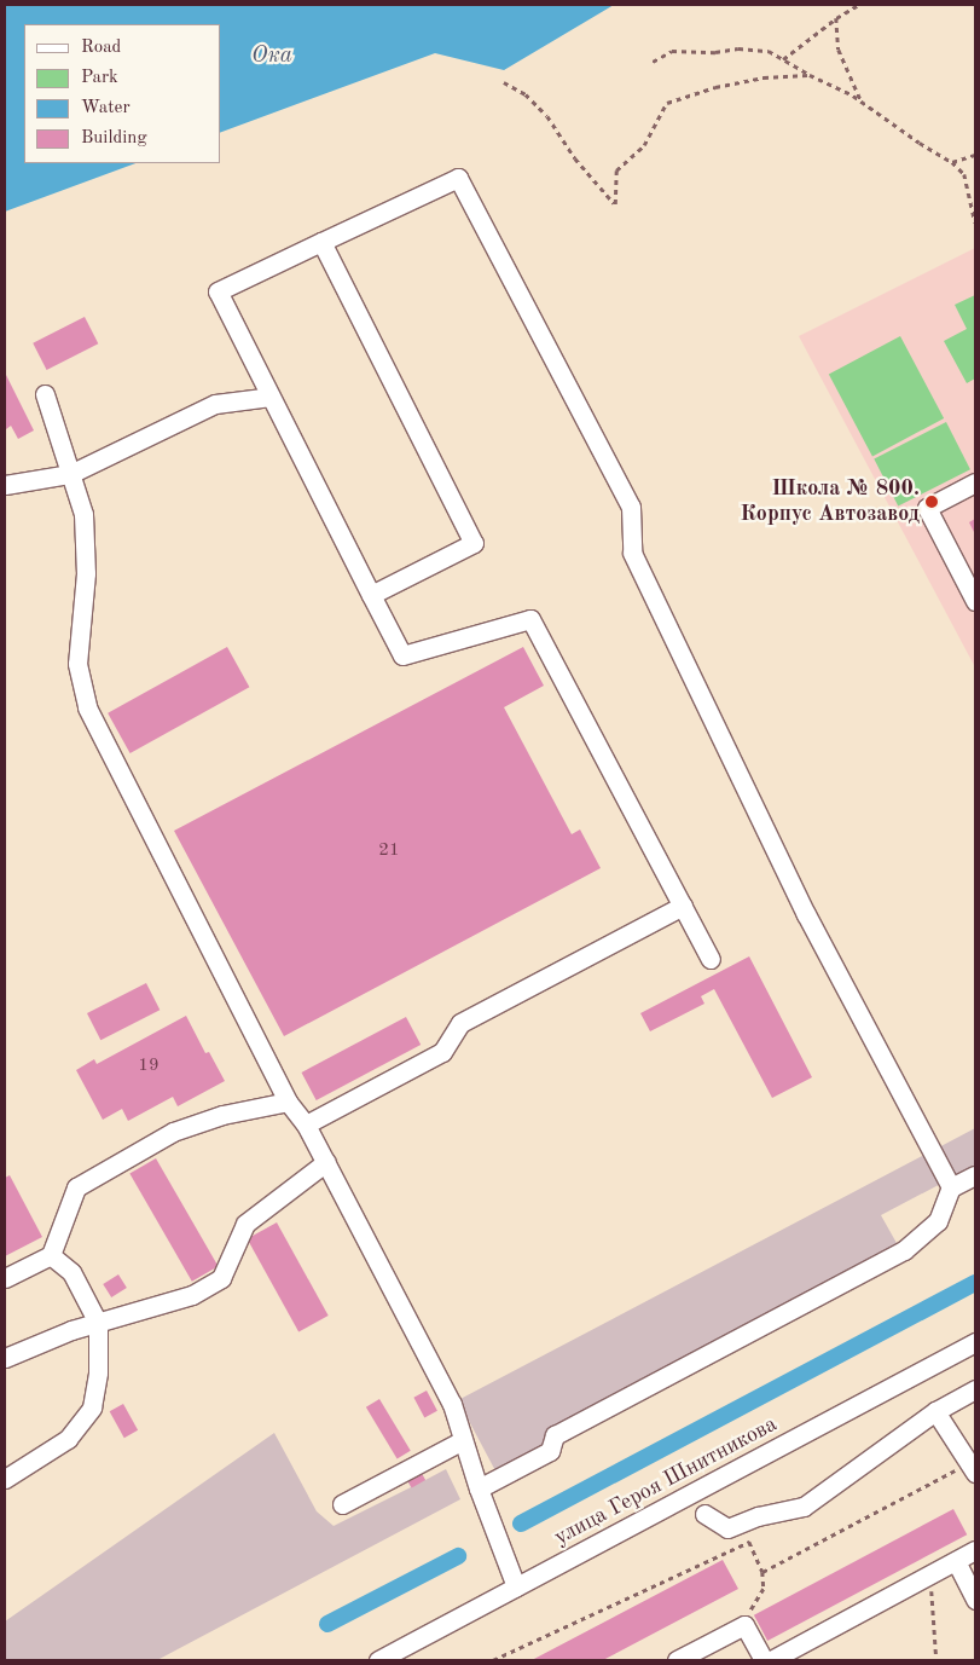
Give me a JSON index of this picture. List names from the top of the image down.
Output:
{
  "streets": {
    "street": ["улица Героя Шнитникова"]
  },
  "water": ["Ока"],
  "places": ["Школа № 800. Корпус Автозавод"],
  "house_numbers": ["21", "19"],
  "legend": [
    "Road",
    "Park",
    "Water",
    "Building"
  ]
}
